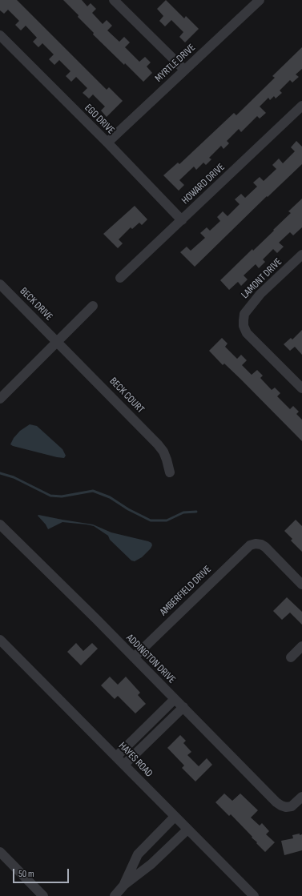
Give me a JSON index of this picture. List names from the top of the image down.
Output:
{
  "streets": {
    "street": [
      "MYRTLE DRIVE",
      "EGO DRIVE",
      "HOWARD DRIVE",
      "LAMONT DRIVE",
      "BECK DRIVE",
      "BECK COURT",
      "AMBERFIELD DRIVE",
      "ADDINGTON DRIVE",
      "HAYES ROAD"
    ]
  },
  "crossings": [
    ["MYRTLE DRIVE", "EGO DRIVE"],
    ["EGO DRIVE", "HOWARD DRIVE"],
    ["BECK DRIVE", "BECK COURT"],
    ["AMBERFIELD DRIVE", "ADDINGTON DRIVE"]
  ],
  "scale_bar": "50 m"
}
